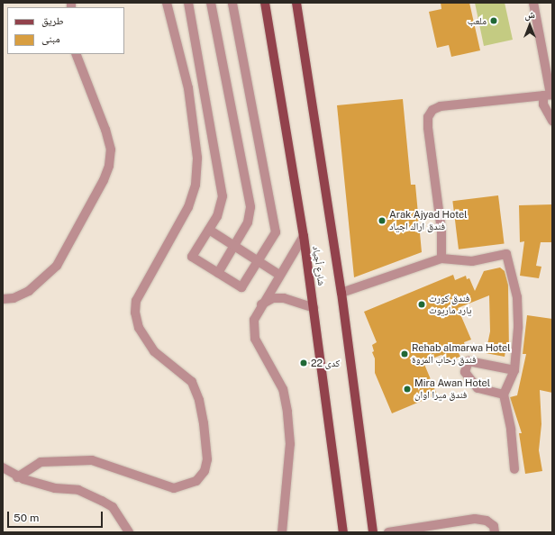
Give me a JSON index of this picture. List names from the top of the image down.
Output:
{
  "streets": {
    "main road": ["شارع أجياد"]
  },
  "places": [
    "ملعب",
    "Arak Ajyad Hotel فندق اراك اجياد",
    "فندق كورت يارد ماريوت",
    "Rehab almarwa Hotel فندق رحاب المروة",
    "كدى 22",
    "Mira Awan Hotel فندق ميرا اوان"
  ],
  "legend": ["طريق", "مبنى"],
  "scale_bar": "50 m",
  "north": "top"
}
